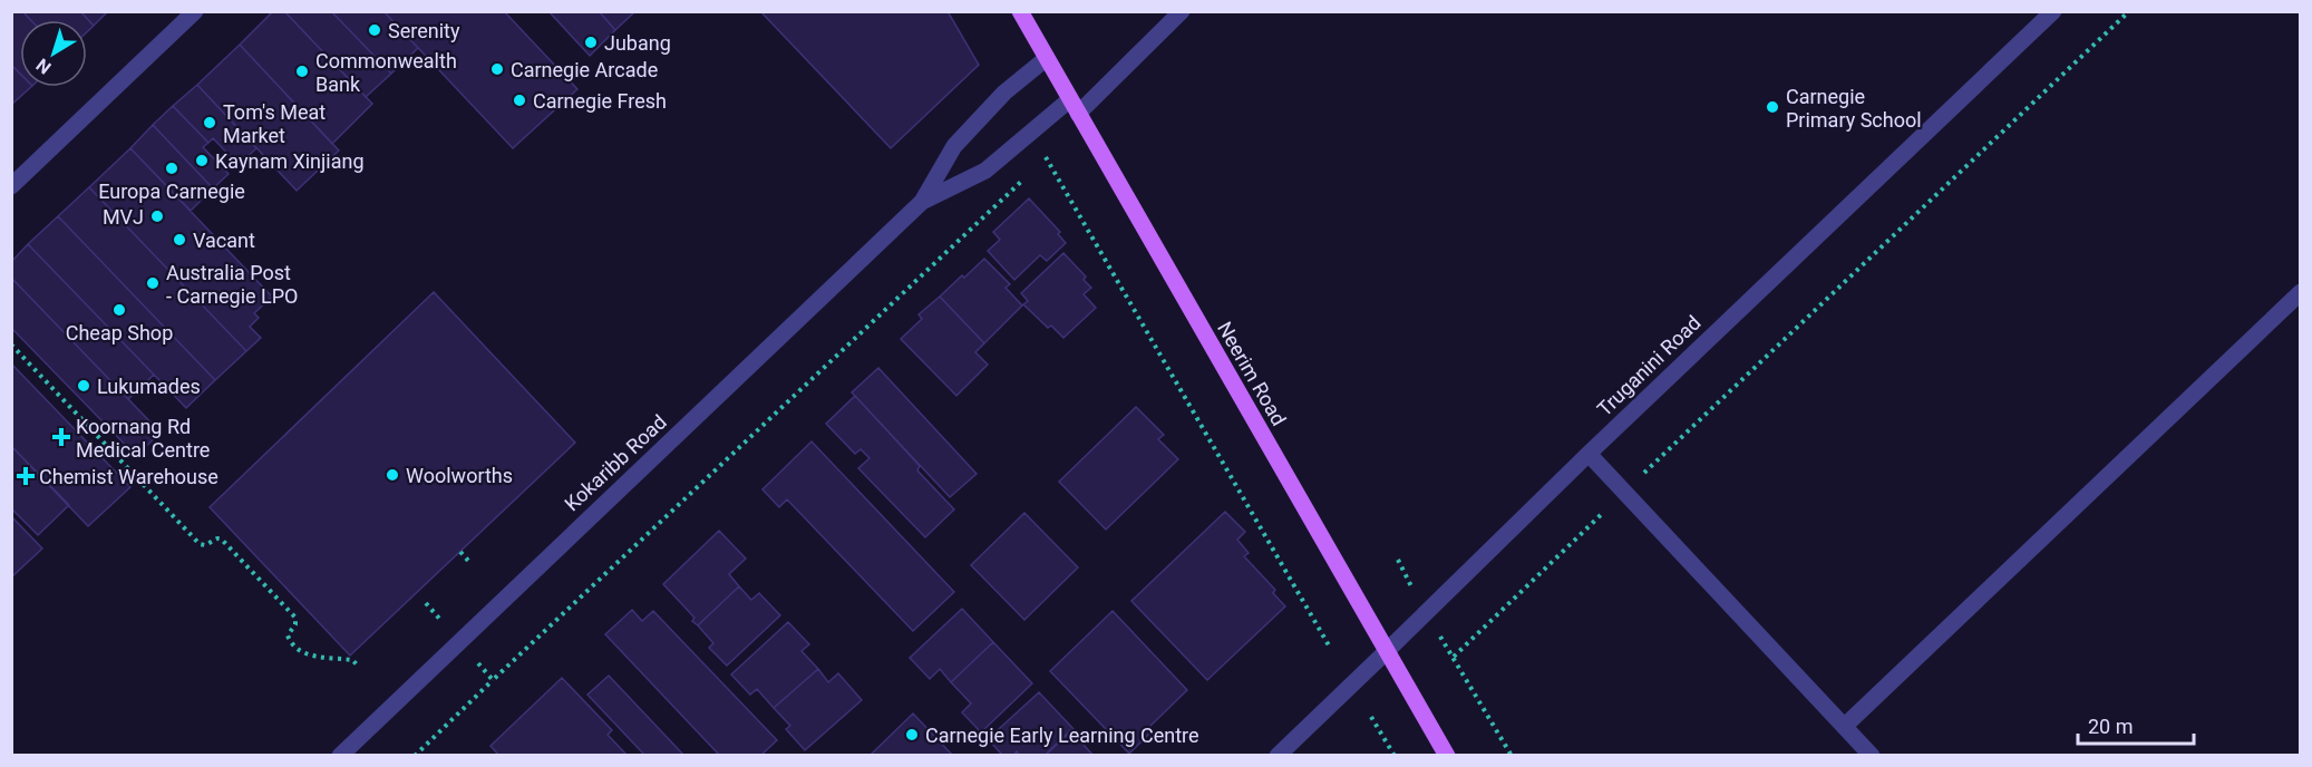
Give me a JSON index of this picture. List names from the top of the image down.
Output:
{
  "streets": {
    "main road": ["Neerim Road"],
    "street": ["Truganini Road", "Kokaribb Road"]
  },
  "crossings": [
    ["Truganini Road", "Neerim Road"],
    ["Neerim Road", "Kokaribb Road"]
  ],
  "places": {
    "other": [
      "Serenity",
      "Jubang",
      "Carnegie Arcade",
      "Commonwealth Bank",
      "Carnegie Fresh",
      "Carnegie Primary School",
      "Tom's Meat Market",
      "Kaynam Xinjiang",
      "Europa Carnegie",
      "MVJ",
      "Vacant",
      "Australia Post - Carnegie LPO",
      "Cheap Shop",
      "Lukumades",
      "Woolworths",
      "Carnegie Early Learning Centre"
    ],
    "health": ["Koornang Rd Medical Centre", "Chemist Warehouse"]
  },
  "scale_bar": "20 m",
  "north": "bottom left"
}
